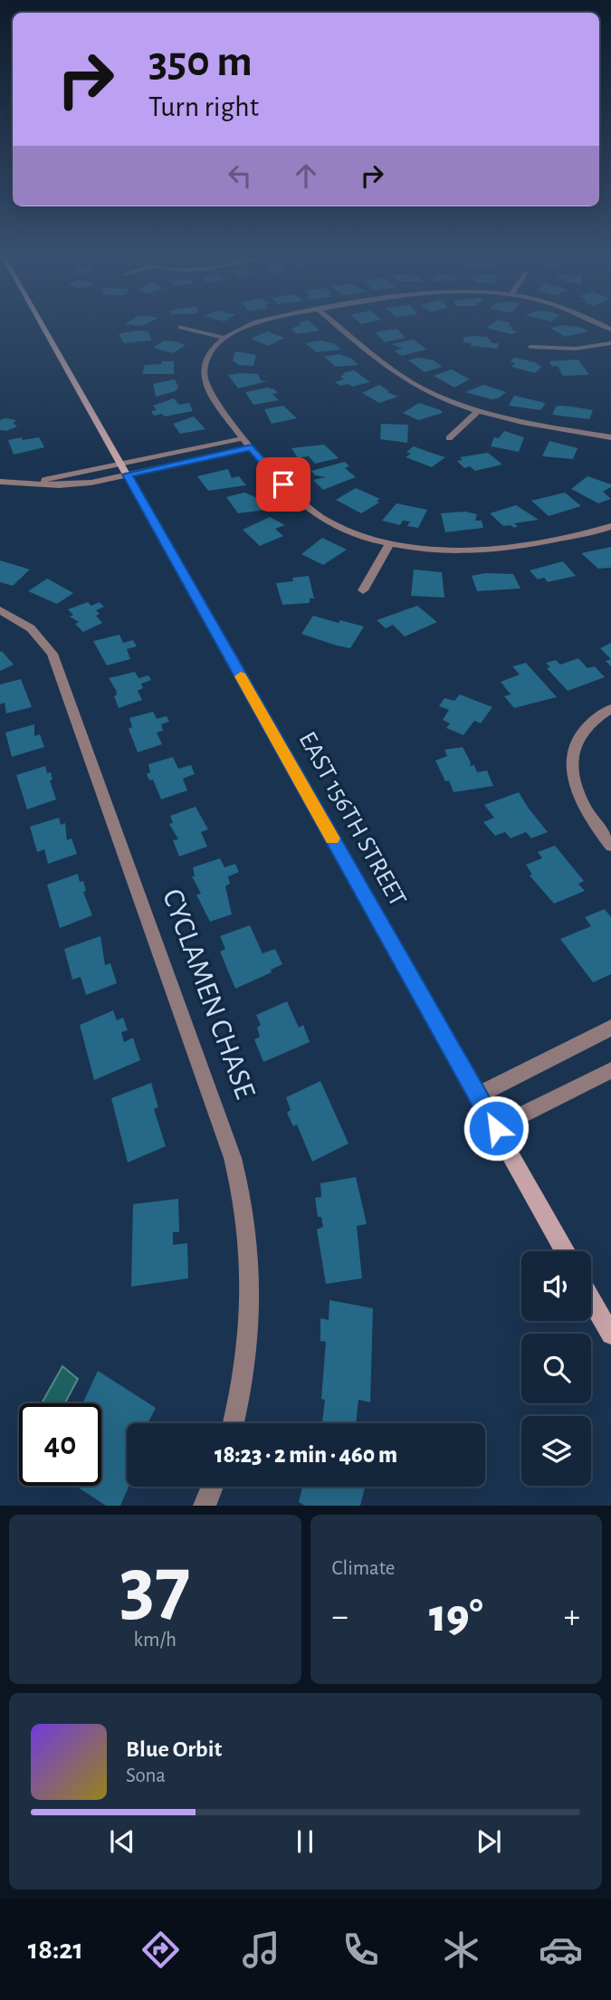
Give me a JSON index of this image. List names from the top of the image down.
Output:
{
  "streets": {
    "street": ["EAST 156TH STREET", "CYCLAMEN CHASE"]
  },
  "page": {
    "turn": ["350 m", "Turn right"],
    "limit": "40",
    "trip": "18:23 · 2 min · 460 m",
    "tile": [
      ["37", "km/h"],
      "Climate"
    ],
    "heat": ["−", "19°", "+"],
    "song": ["Blue Orbit", "Sona"],
    "tabs": "18:21"
  }
}
